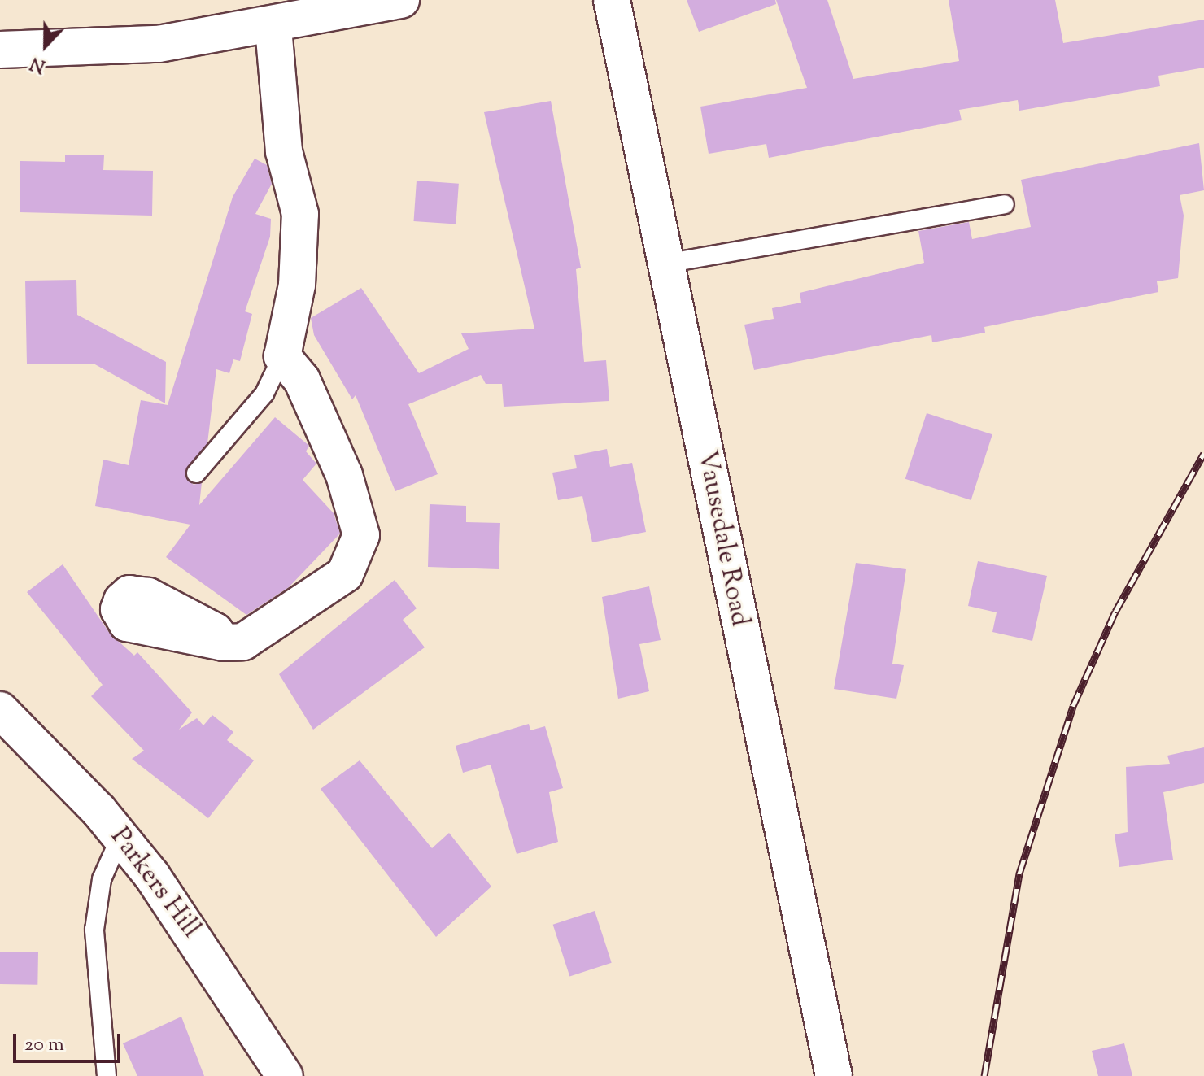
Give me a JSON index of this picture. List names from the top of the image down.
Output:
{
  "streets": {
    "street": ["Vausedale Road", "Parkers Hill"]
  },
  "scale_bar": "20 m",
  "north": "bottom"
}
